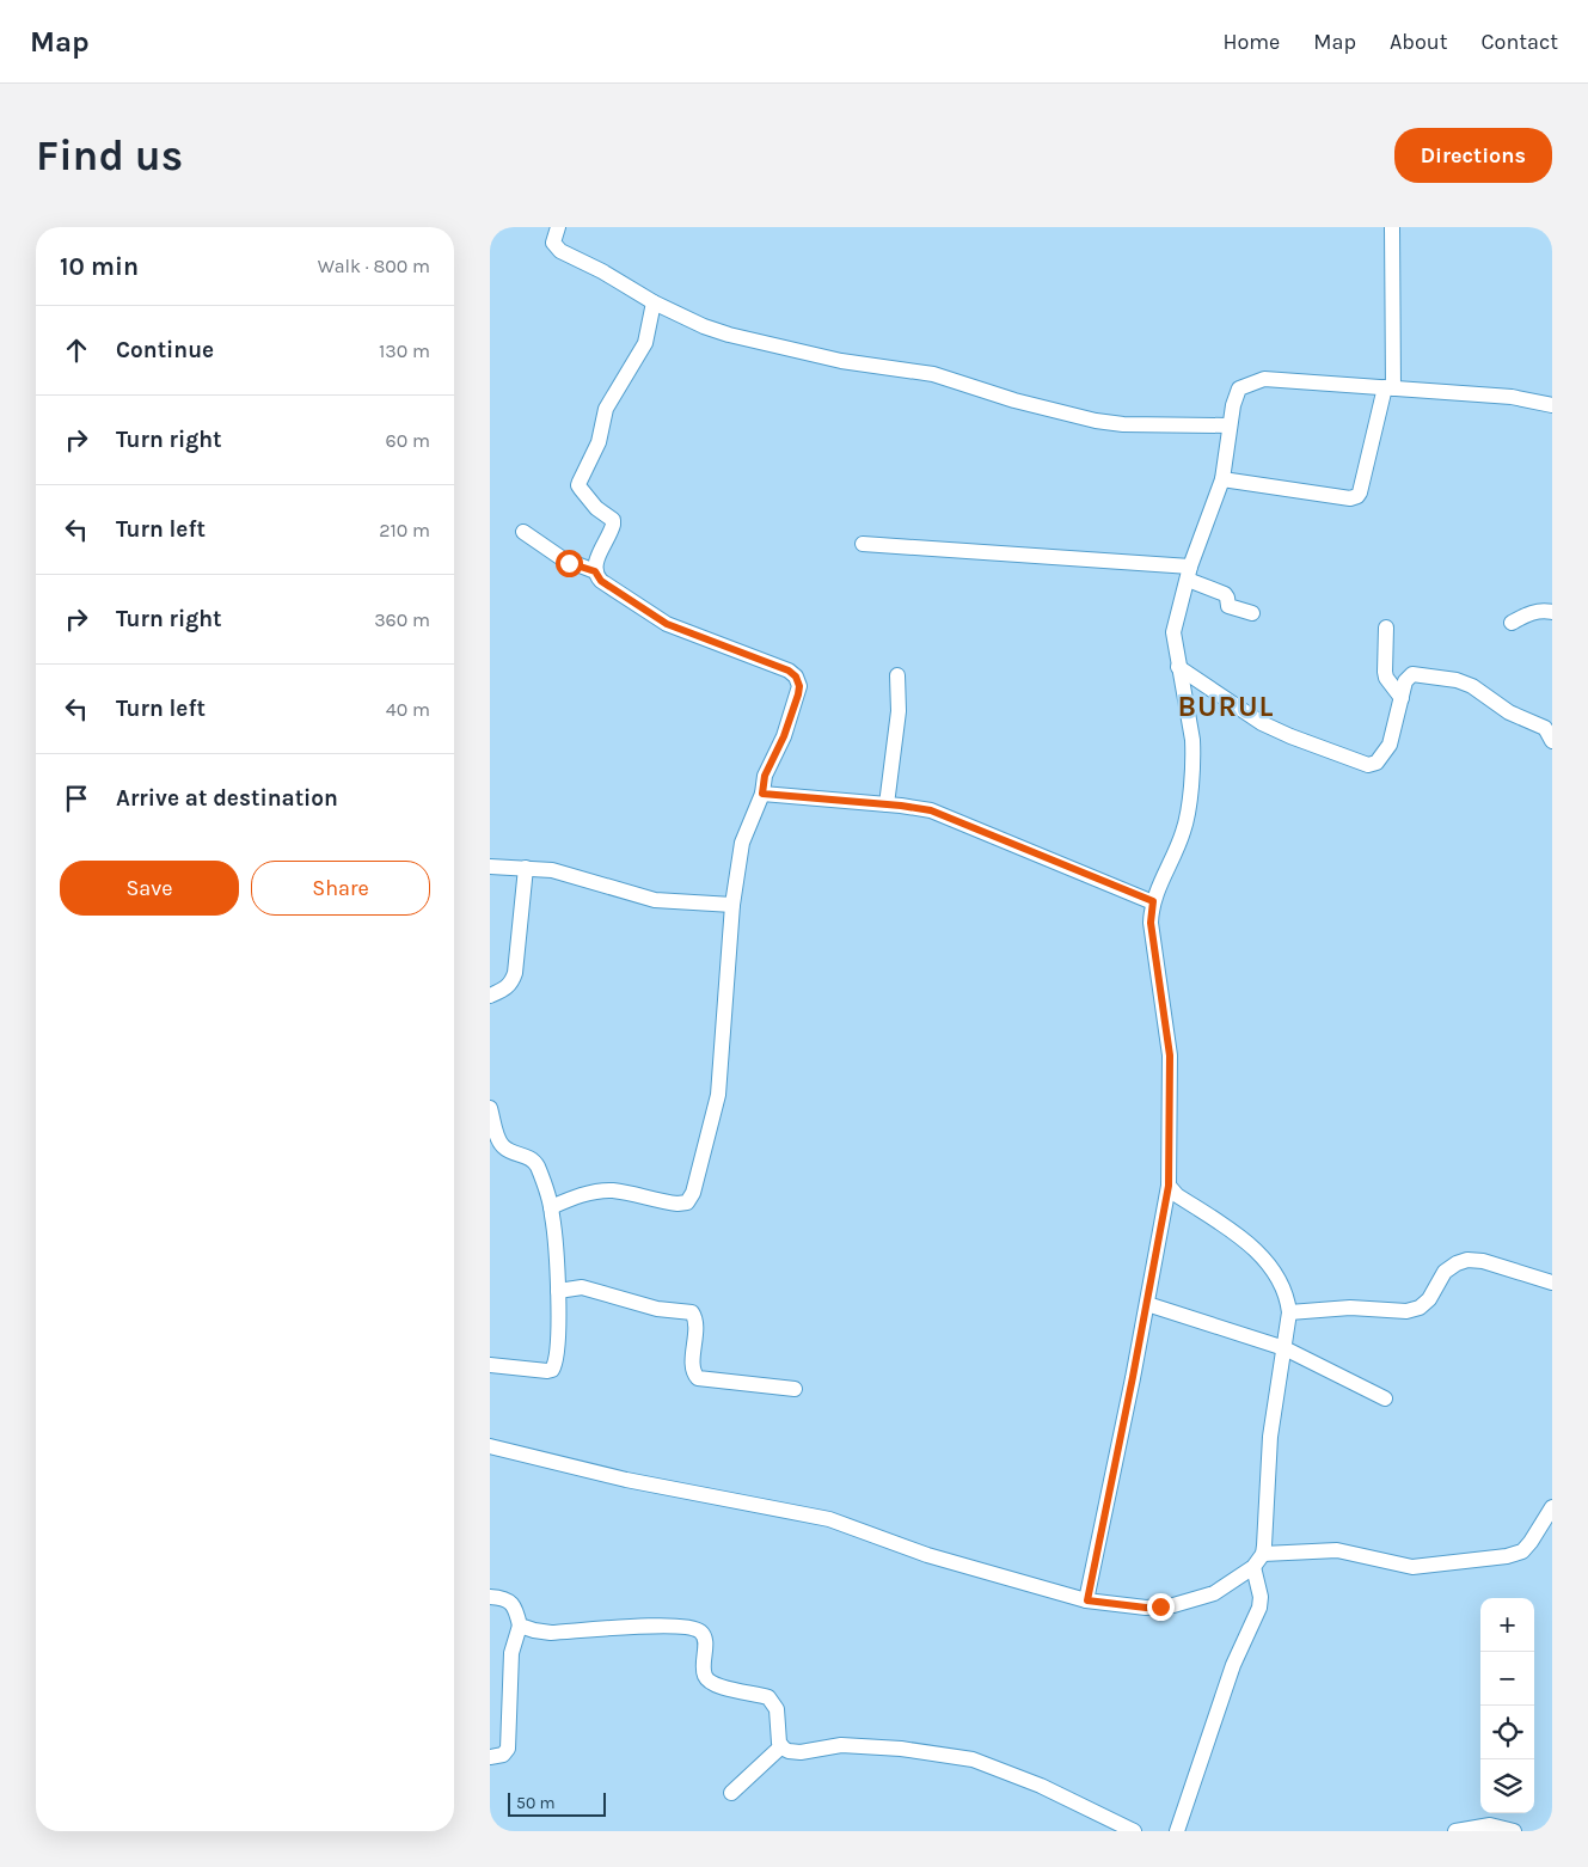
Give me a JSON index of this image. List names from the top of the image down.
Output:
{
  "districts": ["BURUL"],
  "scale_bar": "50 m",
  "page": {
    "header": "Map",
    "nav": [
      "Home",
      "Map",
      "About",
      "Contact"
    ],
    "buttons": [
      "Directions",
      ["Save", "Share"]
    ],
    "title": "Find us",
    "heading": ["10 min", "Walk · 800 m"],
    "list": [
      ["Continue", "130 m"],
      ["Turn right", "60 m"],
      ["Turn left", "210 m"],
      ["Turn right", "360 m"],
      ["Turn left", "40 m"],
      "Arrive at destination"
    ],
    "map_buttons": ["+", "−"],
    "scale": "50 m"
  }
}
